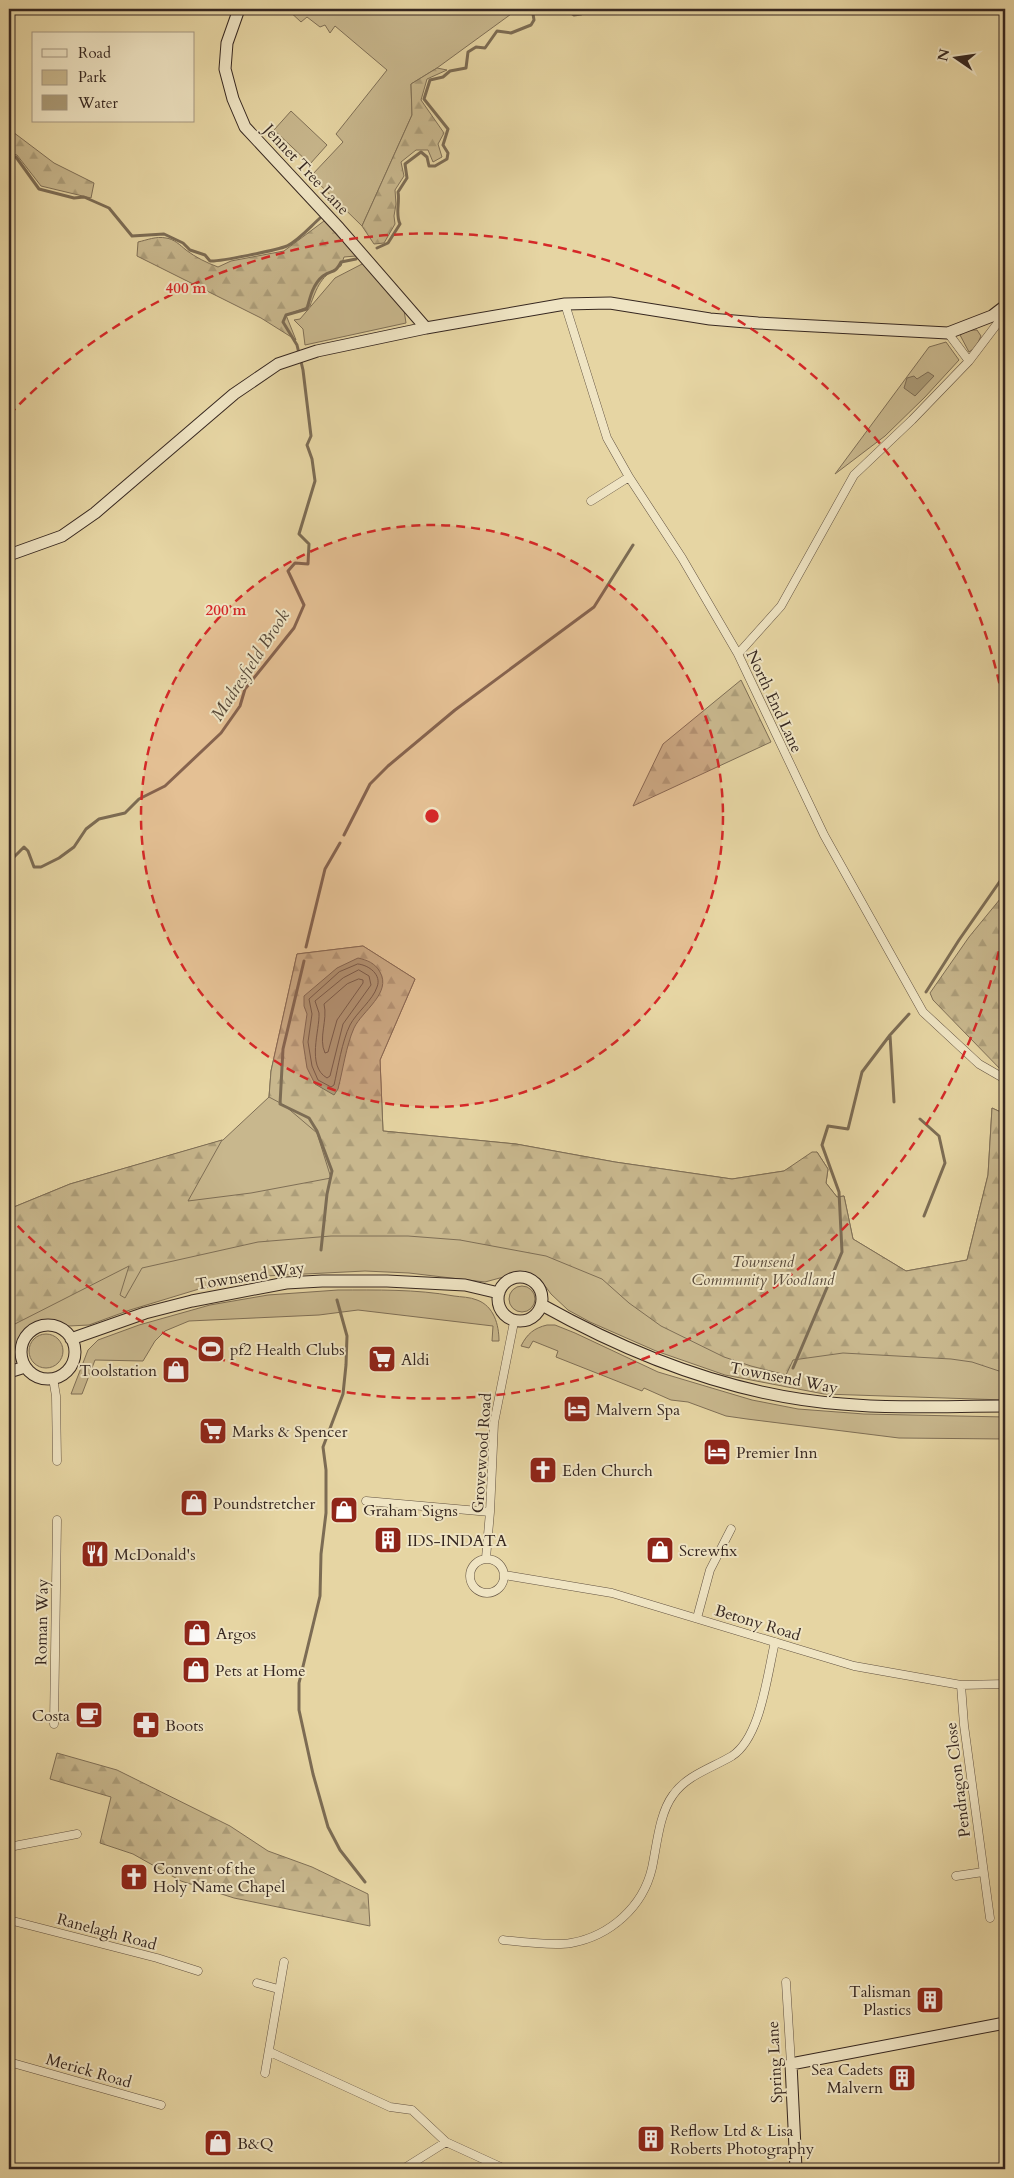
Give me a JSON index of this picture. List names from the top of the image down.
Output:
{
  "streets": {
    "street": [
      "Jennet Tree Lane",
      "North End Lane",
      "Townsend Way",
      "Grovewood Road",
      "Roman Way",
      "Betony Road",
      "Pendragon Close",
      "Ranelagh Road",
      "Spring Lane",
      "Merick Road"
    ]
  },
  "crossings": [
    ["Townsend Way", "Grovewood Road"],
    ["Grovewood Road", "Betony Road"],
    ["Betony Road", "Pendragon Close"]
  ],
  "water": ["Madresfield Brook"],
  "parks": ["Townsend Community Woodland"],
  "places": {
    "sports": ["pf2 Health Clubs"],
    "supermarket": ["Aldi", "Marks & Spencer"],
    "shop": [
      "Toolstation",
      "Poundstretcher",
      "Graham Signs",
      "Screwfix",
      "Argos",
      "Pets at Home",
      "B&Q"
    ],
    "hotel": ["Malvern Spa", "Premier Inn"],
    "church": ["Eden Church", "Convent of the Holy Name Chapel"],
    "building": [
      "IDS-INDATA",
      "Talisman Plastics",
      "Sea Cadets Malvern",
      "Reflow Ltd & Lisa Roberts Photography"
    ],
    "restaurant": ["McDonald's"],
    "cafe": ["Costa"],
    "pharmacy": ["Boots"]
  },
  "legend": ["Road", "Park", "Water"],
  "north": "left",
  "rings": ["400 m", "200 m"]
}
